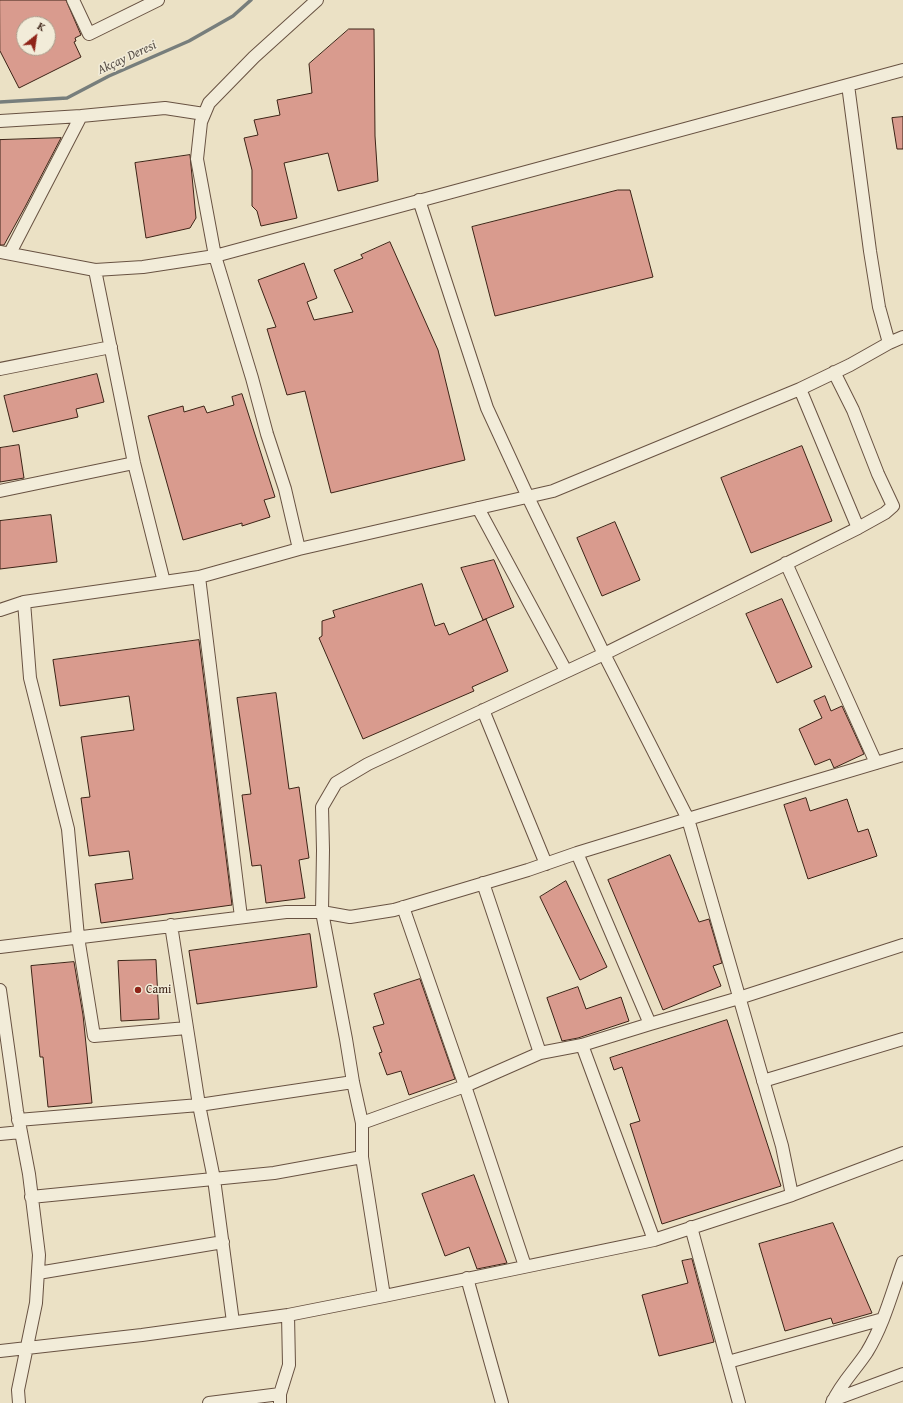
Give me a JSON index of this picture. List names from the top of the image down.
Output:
{
  "water": ["Akçay Deresi"],
  "places": ["Cami"],
  "north": "top right"
}
